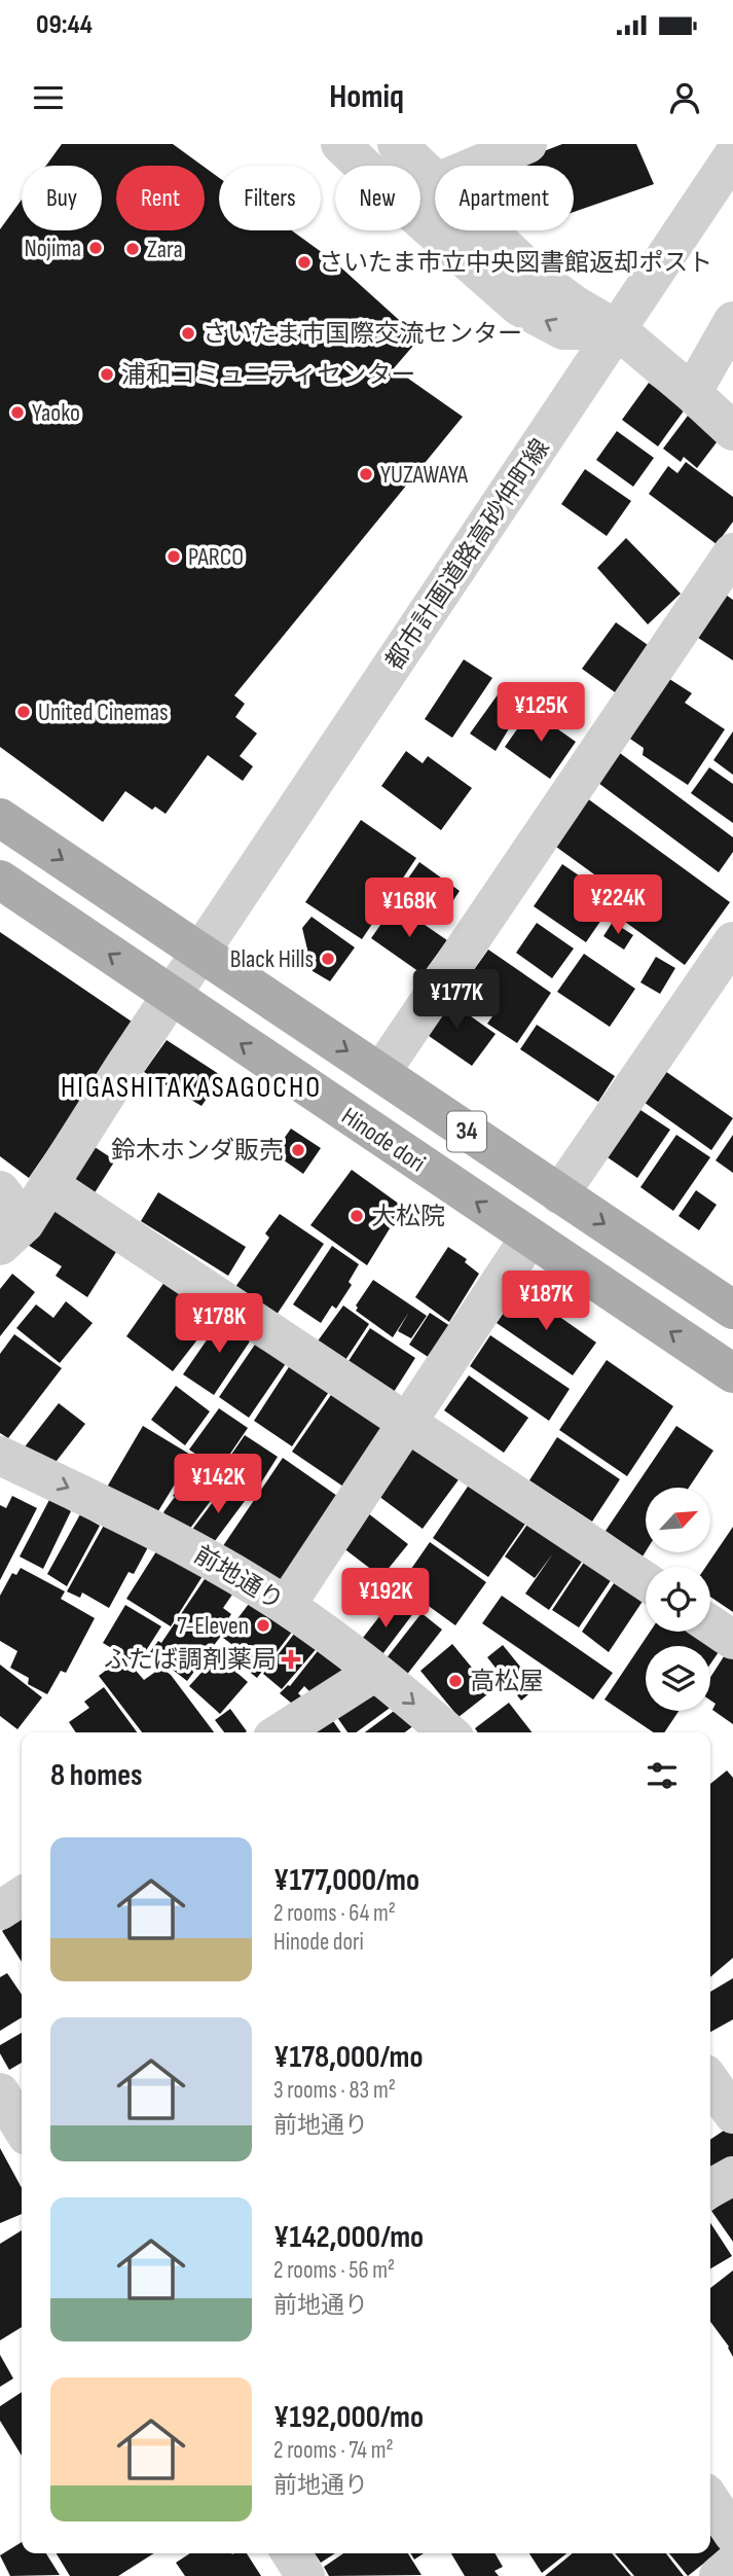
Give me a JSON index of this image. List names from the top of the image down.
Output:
{
  "streets": {
    "main road": ["34", "Hinode dori"],
    "street": ["都市計画道路高砂仲町線", "前地通り"]
  },
  "crossings": [
    ["都市計画道路高砂仲町線", "34"],
    ["都市計画道路高砂仲町線", "Hinode dori"]
  ],
  "districts": ["HIGASHITAKASAGOCHO"],
  "places": {
    "other": [
      "Nojima",
      "Zara",
      "さいたま市立中央図書館返却ポスト",
      "さいたま市国際交流センター",
      "浦和コミュニティセンター",
      "Yaoko",
      "YUZAWAYA",
      "PARCO",
      "United Cinemas",
      "Black Hills",
      "鈴木ホンダ販売",
      "大松院",
      "7-Eleven",
      "高松屋"
    ],
    "health": ["ふたば調剤薬局"]
  },
  "north": "top right",
  "page": {
    "status": "09:44",
    "header": "Homiq",
    "chip": [
      "Buy",
      "Rent",
      "Filters",
      "New",
      "Apartment"
    ],
    "price": [
      "¥125K",
      "¥224K",
      "¥168K",
      "¥177K",
      "¥187K",
      "¥178K",
      "¥142K",
      "¥192K"
    ],
    "heading": "8 homes",
    "list": [
      {
        "name": "¥177,000/mo",
        "note": "2 rooms · 64 m² · Hinode dori"
      },
      {
        "name": "¥178,000/mo",
        "note": "3 rooms · 83 m² · 前地通り"
      },
      {
        "name": "¥142,000/mo",
        "note": "2 rooms · 56 m² · 前地通り"
      },
      {
        "name": "¥192,000/mo",
        "note": "2 rooms · 74 m² · 前地通り"
      }
    ]
  }
}
